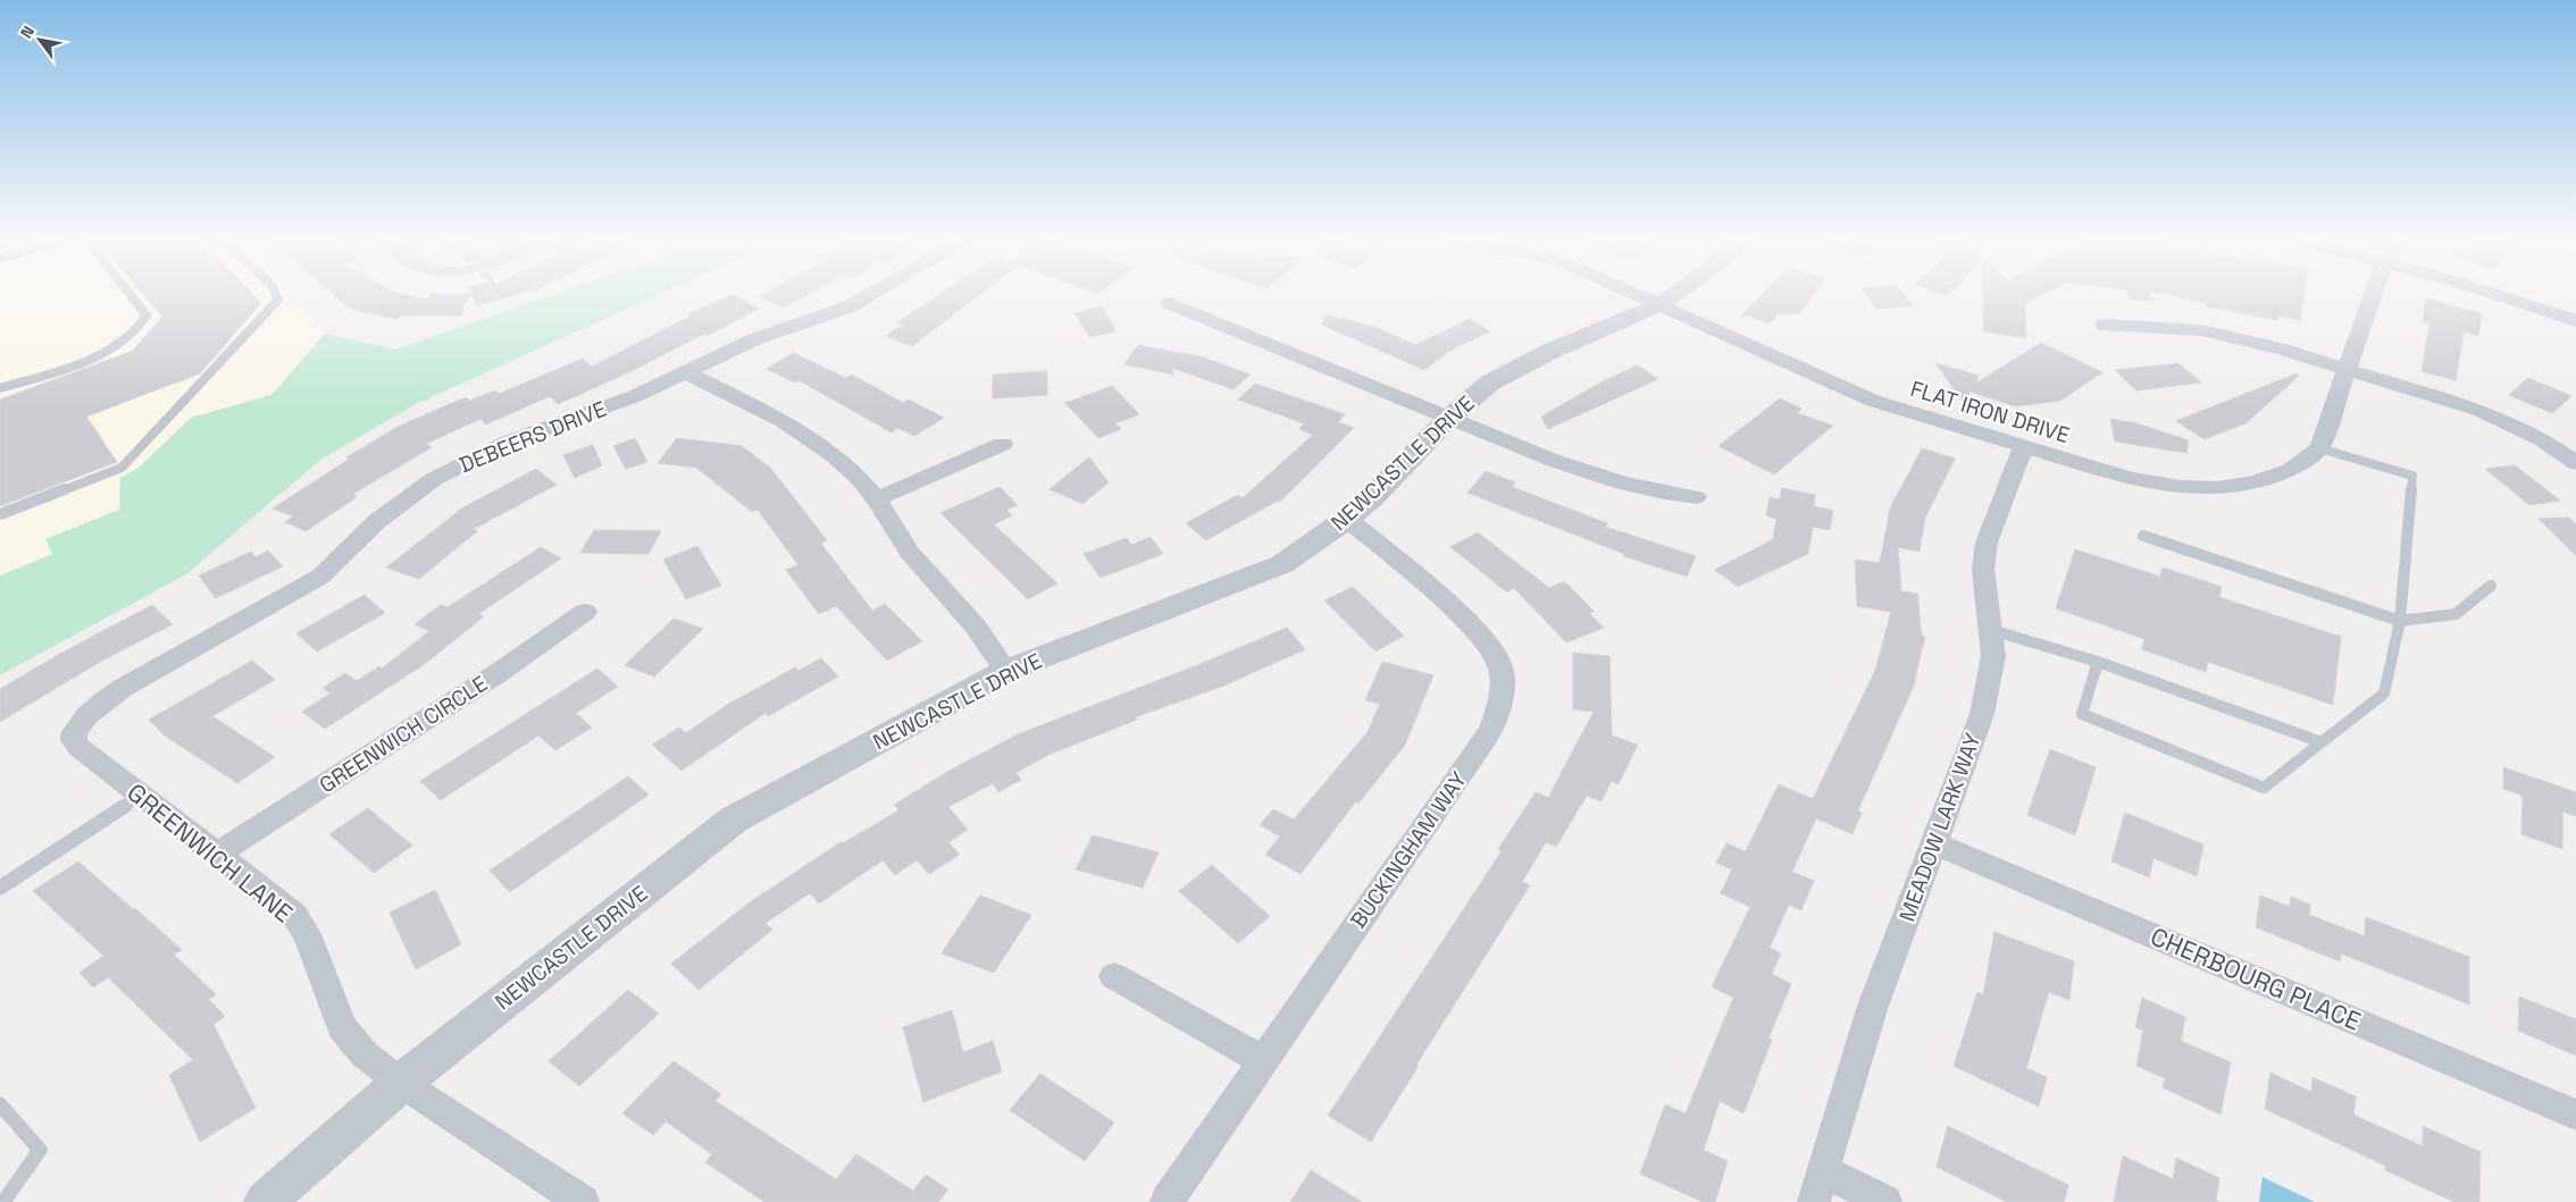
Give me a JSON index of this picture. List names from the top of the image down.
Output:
{
  "streets": {
    "street": [
      "FLAT IRON DRIVE",
      "DEBEERS DRIVE",
      "NEWCASTLE DRIVE",
      "GREENWICH CIRCLE",
      "MEADOW LARK WAY",
      "BUCKINGHAM WAY",
      "GREENWICH LANE",
      "CHERBOURG PLACE"
    ]
  },
  "crossings": [
    ["FLAT IRON DRIVE", "NEWCASTLE DRIVE"],
    ["FLAT IRON DRIVE", "MEADOW LARK WAY"],
    ["DEBEERS DRIVE", "GREENWICH LANE"],
    ["NEWCASTLE DRIVE", "BUCKINGHAM WAY"],
    ["NEWCASTLE DRIVE", "GREENWICH LANE"],
    ["GREENWICH CIRCLE", "GREENWICH LANE"],
    ["MEADOW LARK WAY", "CHERBOURG PLACE"]
  ],
  "north": "top left"
}
